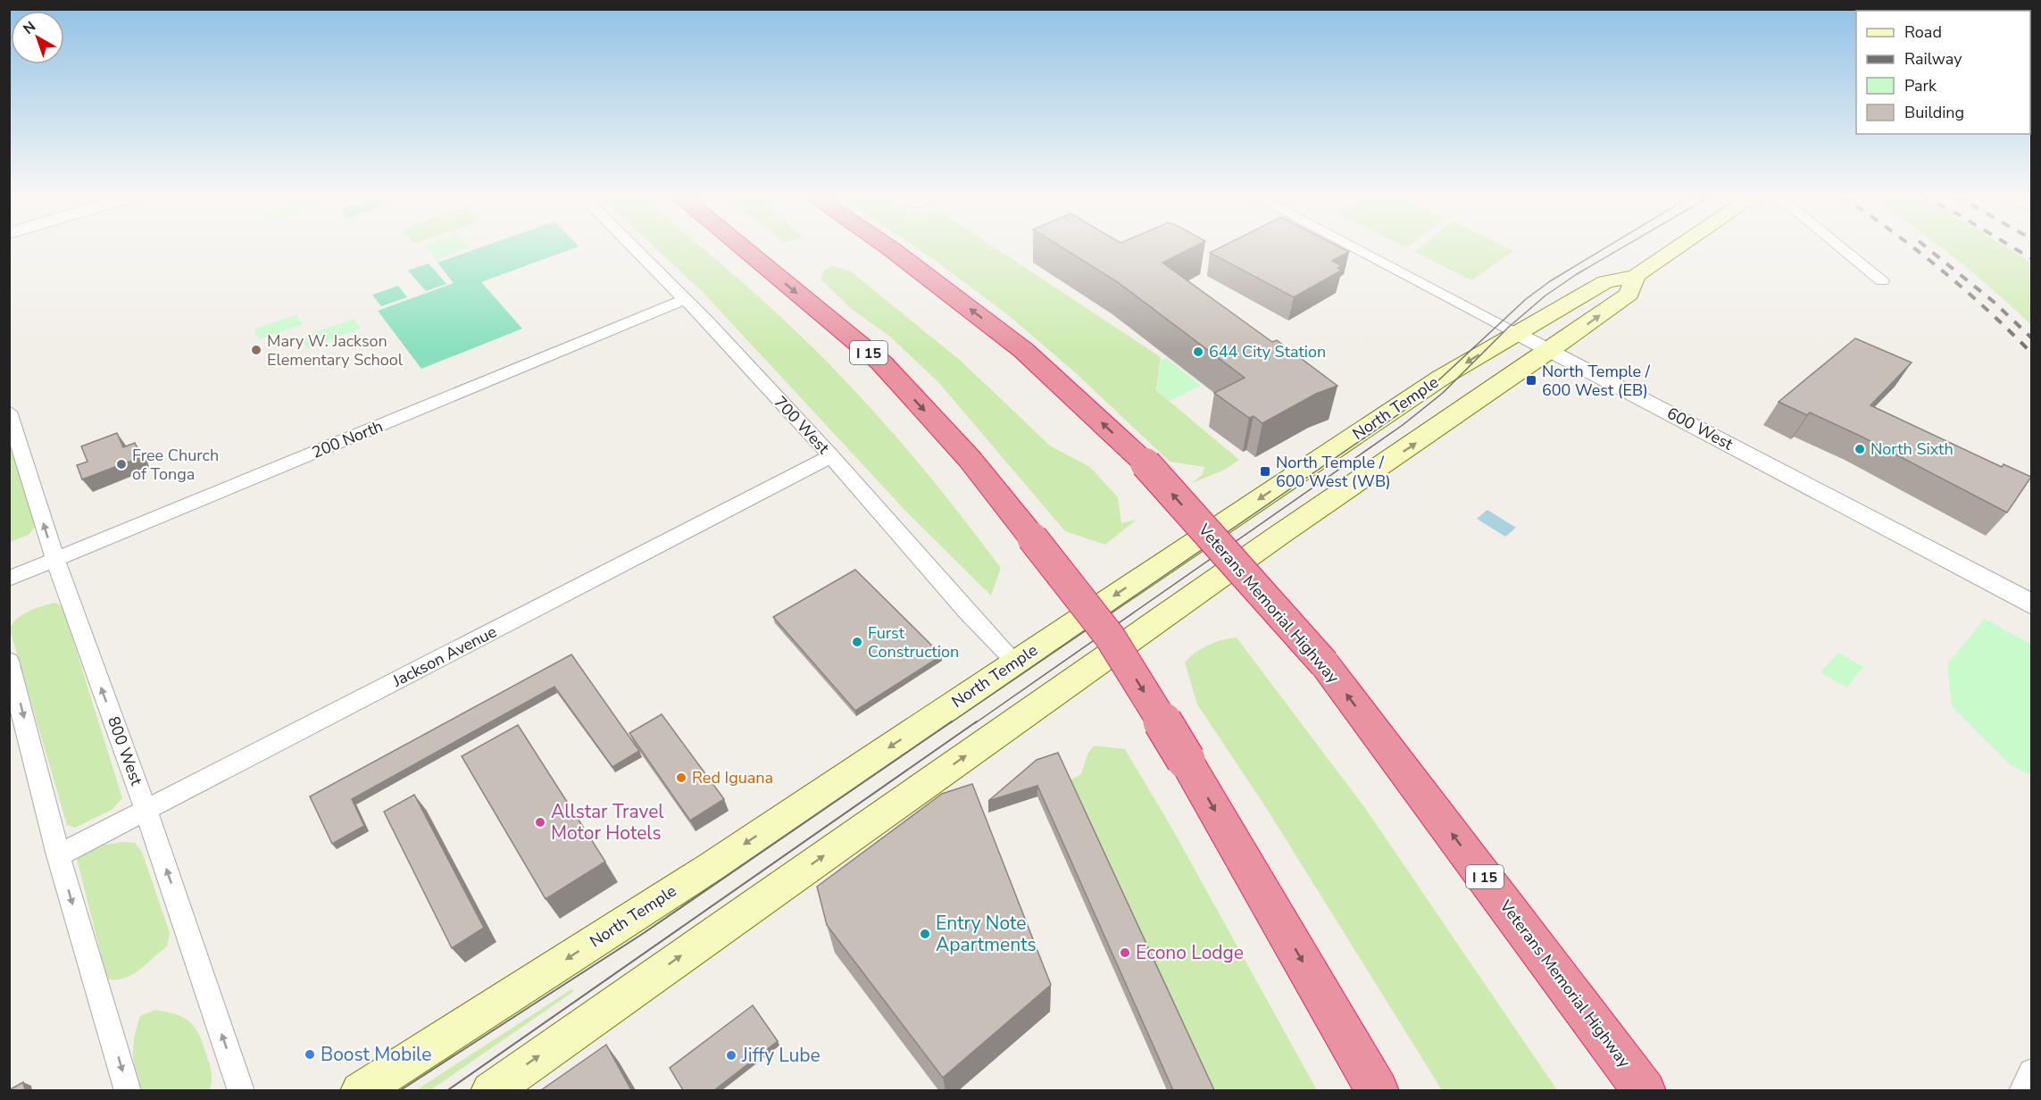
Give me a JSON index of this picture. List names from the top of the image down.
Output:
{
  "streets": {
    "highway": ["I 15", "Veterans Memorial Highway"],
    "main road": ["North Temple"],
    "street": [
      "700 West",
      "600 West",
      "200 North",
      "Jackson Avenue",
      "800 West"
    ]
  },
  "crossings": [
    ["North Temple", "700 West"],
    ["North Temple", "600 West"],
    ["700 West", "200 North"],
    ["700 West", "Jackson Avenue"],
    ["200 North", "800 West"],
    ["Jackson Avenue", "800 West"]
  ],
  "places": {
    "other": [
      "Mary W. Jackson Elementary School",
      "644 City Station",
      "North Sixth",
      "Free Church of Tonga",
      "Furst Construction",
      "Red Iguana",
      "Allstar Travel Motor Hotels",
      "Entry Note Apartments",
      "Econo Lodge",
      "Boost Mobile",
      "Jiffy Lube"
    ],
    "transit": ["North Temple / 600 West (EB)", "North Temple / 600 West (WB)"]
  },
  "legend": [
    "Road",
    "Railway",
    "Park",
    "Building"
  ],
  "north": "top left"
}
